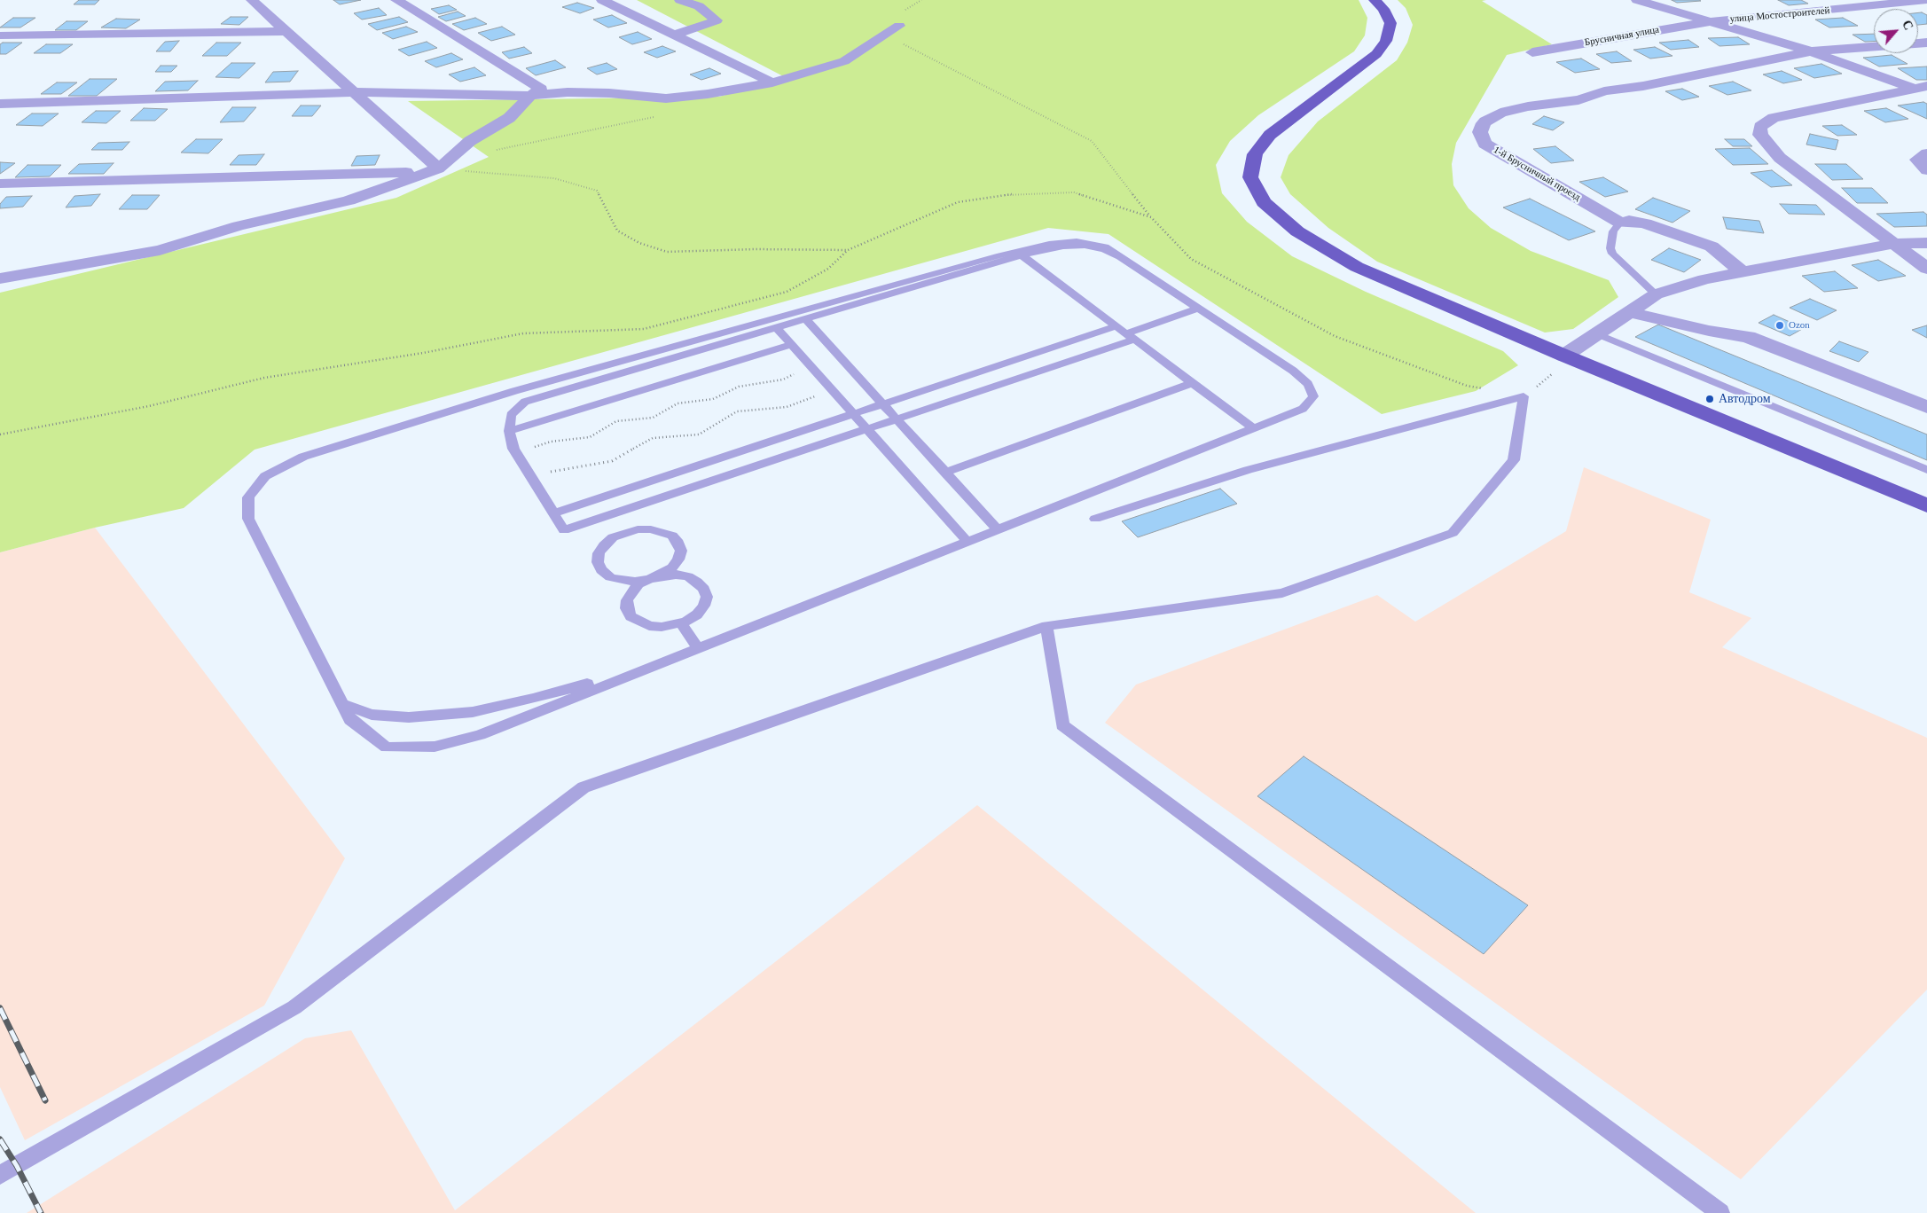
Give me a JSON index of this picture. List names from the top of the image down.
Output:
{
  "streets": {
    "street": ["улица Мостостроителей", "Брусничная улица", "1-й Брусничный проезд"]
  },
  "crossings": [
    ["улица Мостостроителей", "Брусничная улица"]
  ],
  "places": ["Ozon", "Автодром"],
  "north": "top right"
}
